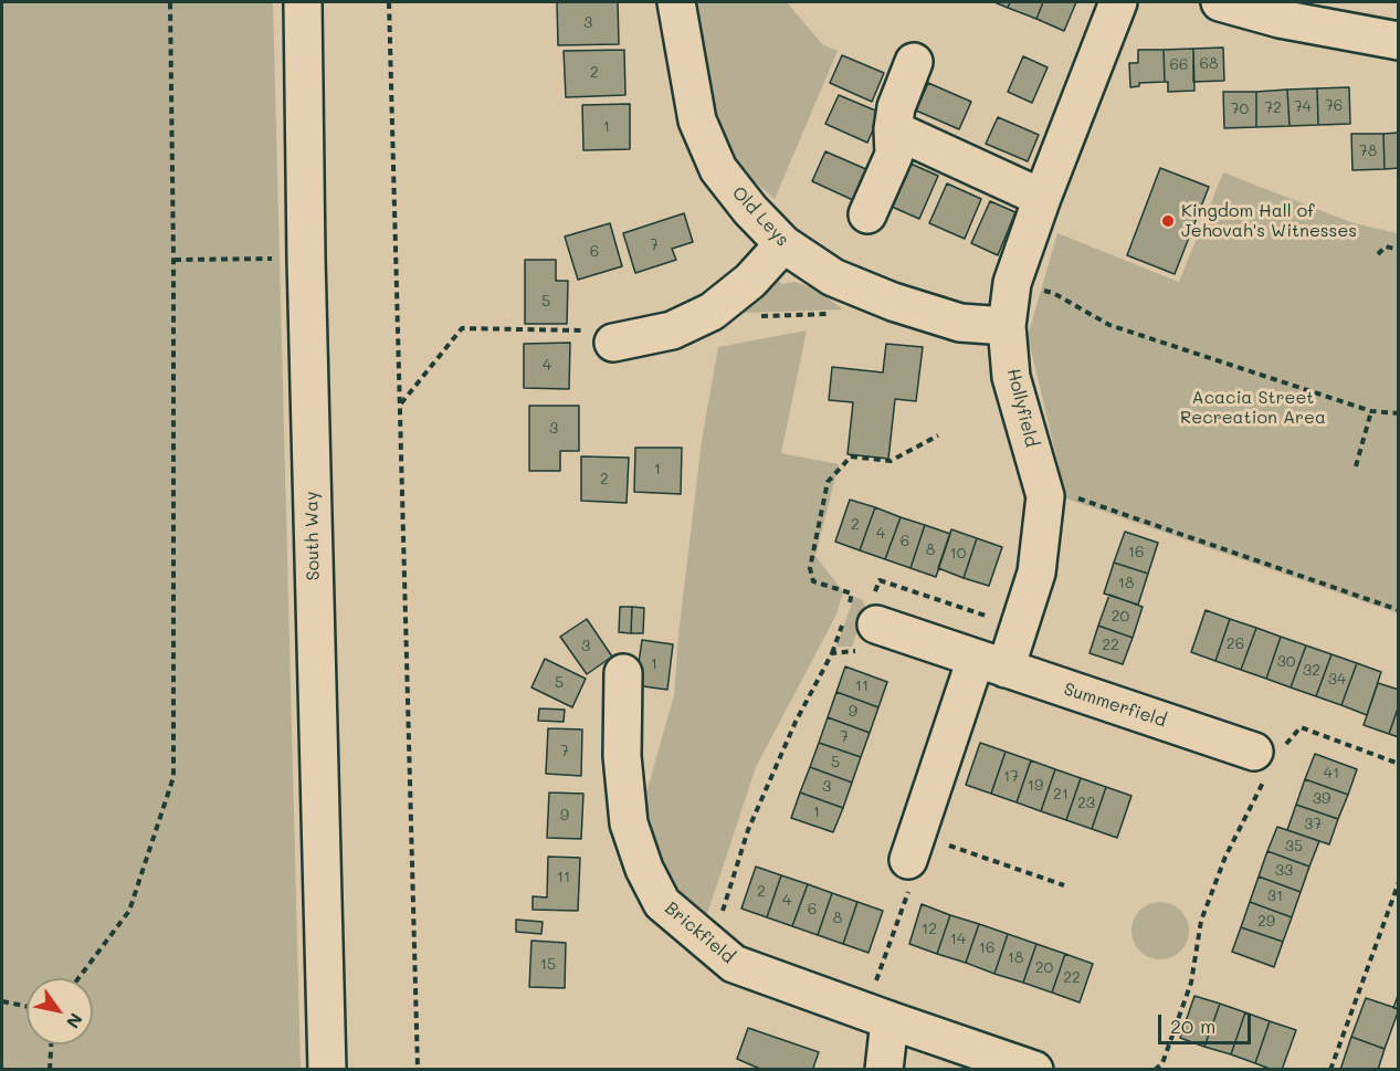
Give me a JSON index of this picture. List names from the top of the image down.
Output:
{
  "streets": {
    "street": [
      "Old Leys",
      "Hollyfield",
      "South Way",
      "Summerfield",
      "Brickfield"
    ]
  },
  "crossings": [
    ["Old Leys", "Hollyfield"],
    ["Hollyfield", "Summerfield"]
  ],
  "parks": ["Acacia Street Recreation Area"],
  "places": ["Kingdom Hall of Jehovah's Witnesses"],
  "house_numbers": [
    "3",
    "68",
    "66",
    "2",
    "76",
    "74",
    "72",
    "70",
    "1",
    "78",
    "7",
    "6",
    "5",
    "4",
    "3",
    "1",
    "2",
    "2",
    "4",
    "6",
    "8",
    "16",
    "10",
    "18",
    "20",
    "26",
    "22",
    "3",
    "30",
    "1",
    "32",
    "34",
    "5",
    "11",
    "9",
    "7",
    "7",
    "5",
    "41",
    "17",
    "19",
    "3",
    "21",
    "39",
    "23",
    "1",
    "9",
    "37",
    "35",
    "33",
    "11",
    "2",
    "31",
    "4",
    "6",
    "8",
    "29",
    "12",
    "14",
    "16",
    "18",
    "15",
    "20",
    "22"
  ],
  "scale_bar": "20 m",
  "north": "bottom right"
}
